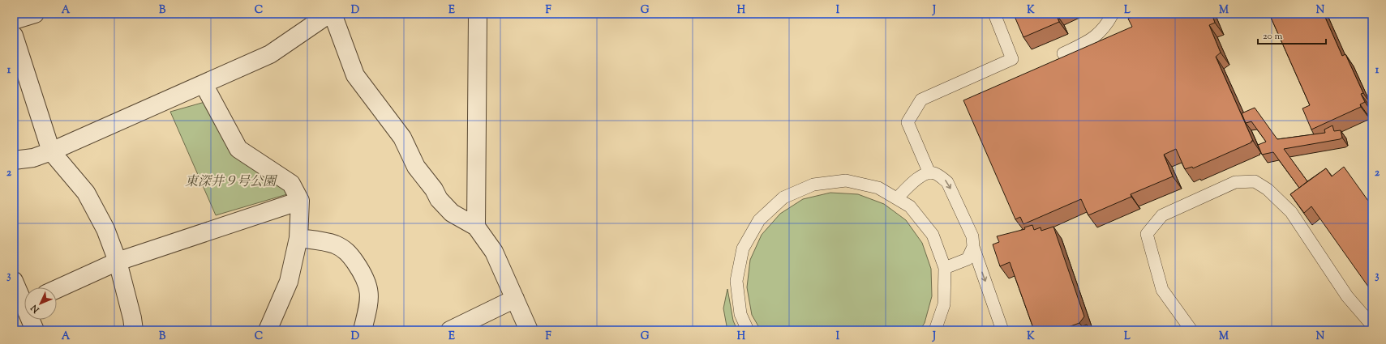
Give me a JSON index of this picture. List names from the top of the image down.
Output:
{
  "parks": ["東深井９号公園"],
  "scale_bar": "20 m",
  "north": "bottom left",
  "grid": {
    "columns": [
      "A",
      "B",
      "C",
      "D",
      "E",
      "F",
      "G",
      "H",
      "I",
      "J",
      "K",
      "L",
      "M",
      "N"
    ],
    "rows": ["1", "2", "3"]
  }
}
